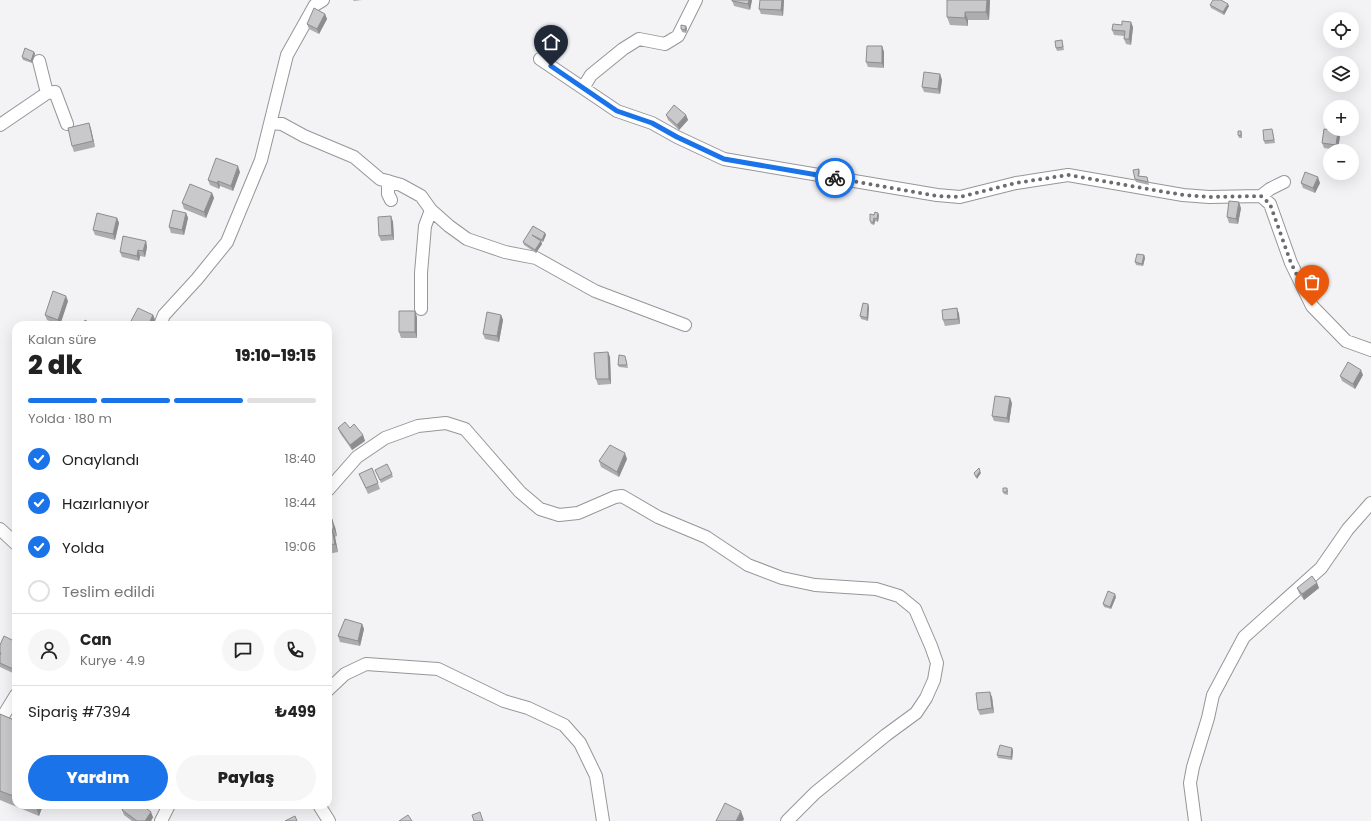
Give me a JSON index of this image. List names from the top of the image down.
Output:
{
  "page": {
    "map_buttons": ["+", "−"],
    "heading": ["2 dk", "Kalan süre", "19:10–19:15"],
    "panel": [
      "Can",
      "Kurye · 4.9",
      "Sipariş #7394",
      "₺499"
    ],
    "bar": "Yolda · 180 m",
    "list": [
      ["Onaylandı", "18:40"],
      ["Hazırlanıyor", "18:44"],
      ["Yolda", "19:06"],
      "Teslim edildi"
    ],
    "buttons": ["Yardım", "Paylaş"]
  }
}
